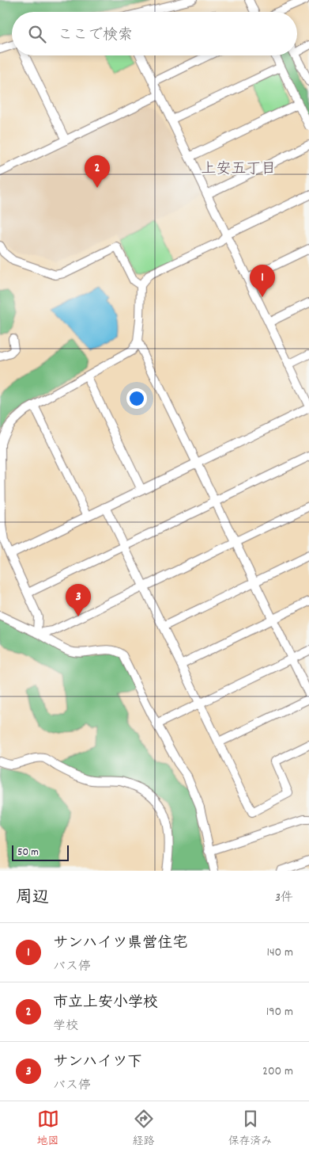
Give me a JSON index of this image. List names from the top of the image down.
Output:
{
  "districts": ["上安五丁目"],
  "scale_bar": "50 m",
  "page": {
    "search": "ここで検索",
    "pins": ["2", "1", "3"],
    "scale": "50 m",
    "heading": ["周辺", "3件"],
    "list": [
      {
        "mark": "1",
        "name": "サンハイツ県営住宅",
        "note": "バス停",
        "value": "140 m"
      },
      {
        "mark": "2",
        "name": "市立上安小学校",
        "note": "学校",
        "value": "190 m"
      },
      {
        "mark": "3",
        "name": "サンハイツ下",
        "note": "バス停",
        "value": "200 m"
      }
    ],
    "nav": ["地図", "経路", "保存済み"]
  }
}
